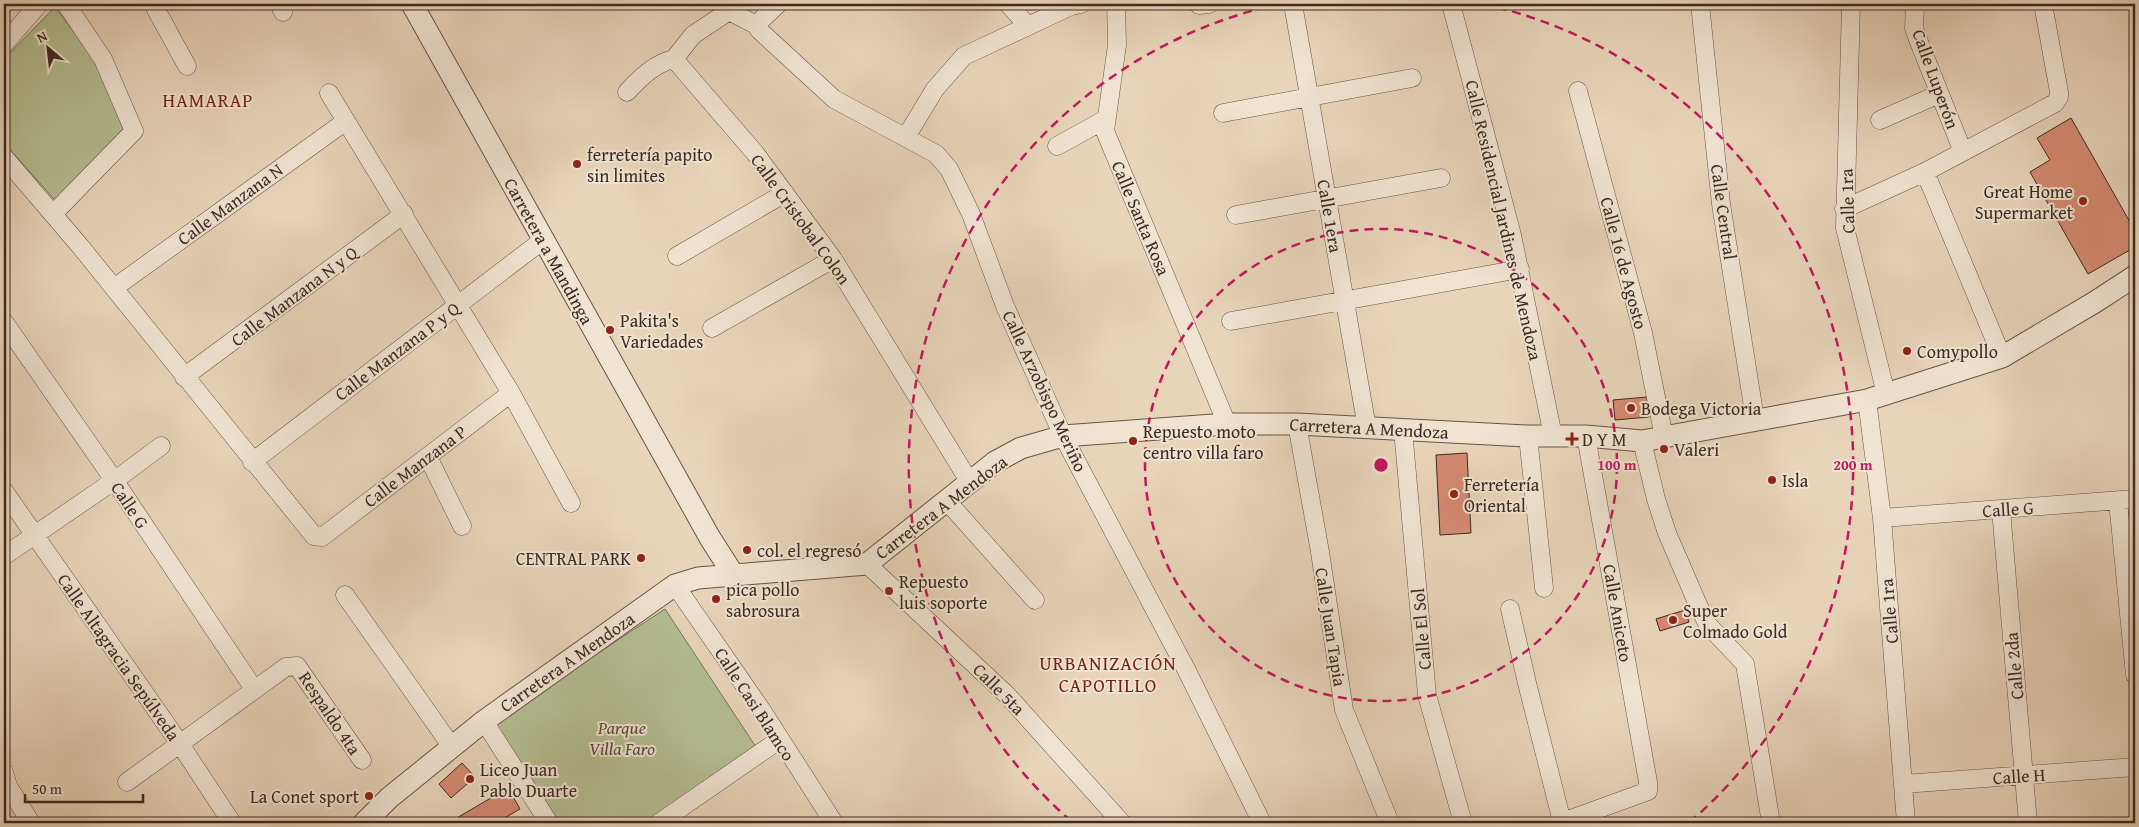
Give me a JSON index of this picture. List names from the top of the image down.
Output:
{
  "streets": {
    "street": [
      "Calle Luperón",
      "Calle 1ra",
      "Calle Manzana N",
      "Calle Central",
      "Calle 1era",
      "Calle Santa Rosa",
      "Calle Cristobal Colon",
      "Calle Residencial Jardines de Mendoza",
      "Carretera a Mandinga",
      "Calle 16 de Agosto",
      "Calle Manzana N y Q",
      "Calle Manzana P y Q",
      "Calle Arzobispo Meriño",
      "Carretera A Mendoza",
      "Calle Manzana P",
      "Calle G",
      "Calle Aniceto",
      "Calle Juan Tapia",
      "Calle El Sol",
      "Calle Altagracia Sepúlveda",
      "Calle 2da",
      "Calle 5ta",
      "Calle Casi Blamco",
      "Respaldo 4ta",
      "Calle H"
    ]
  },
  "crossings": [
    ["Calle 1ra", "Carretera A Mendoza"],
    ["Calle 1ra", "Calle G"],
    ["Calle 1ra", "Calle H"],
    ["Calle Central", "Carretera A Mendoza"],
    ["Calle 1era", "Carretera A Mendoza"],
    ["Calle Santa Rosa", "Carretera A Mendoza"],
    ["Calle Cristobal Colon", "Carretera A Mendoza"],
    ["Calle Residencial Jardines de Mendoza", "Carretera A Mendoza"],
    ["Carretera a Mandinga", "Calle Manzana P y Q"],
    ["Carretera a Mandinga", "Carretera A Mendoza"],
    ["Calle 16 de Agosto", "Carretera A Mendoza"],
    ["Calle Manzana P y Q", "Calle Manzana P"],
    ["Calle Arzobispo Meriño", "Carretera A Mendoza"],
    ["Carretera A Mendoza", "Calle Aniceto"],
    ["Carretera A Mendoza", "Calle Juan Tapia"],
    ["Carretera A Mendoza", "Calle El Sol"],
    ["Carretera A Mendoza", "Calle 5ta"],
    ["Carretera A Mendoza", "Calle Casi Blamco"],
    ["Calle G", "Calle 2da"],
    ["Calle G", "Respaldo 4ta"],
    ["Calle 2da", "Calle H"]
  ],
  "districts": ["HAMARAP", "URBANIZACIÓN CAPOTILLO"],
  "parks": ["Parque Villa Faro"],
  "places": {
    "other": [
      "ferretería papito sin limites",
      "Great Home Supermarket",
      "Pakita's Variedades",
      "Comypollo",
      "Bodega Victoria",
      "Repuesto moto centro villa faro",
      "Valeri",
      "Isla",
      "Ferretería Oriental",
      "col. el regresó",
      "CENTRAL PARK",
      "Repuesto luis soporte",
      "pica pollo sabrosura",
      "Super Colmado Gold",
      "Liceo Juan Pablo Duarte",
      "La Conet sport"
    ],
    "health": ["D Y M"]
  },
  "scale_bar": "50 m",
  "north": "top left",
  "rings": ["100 m", "200 m"]
}
